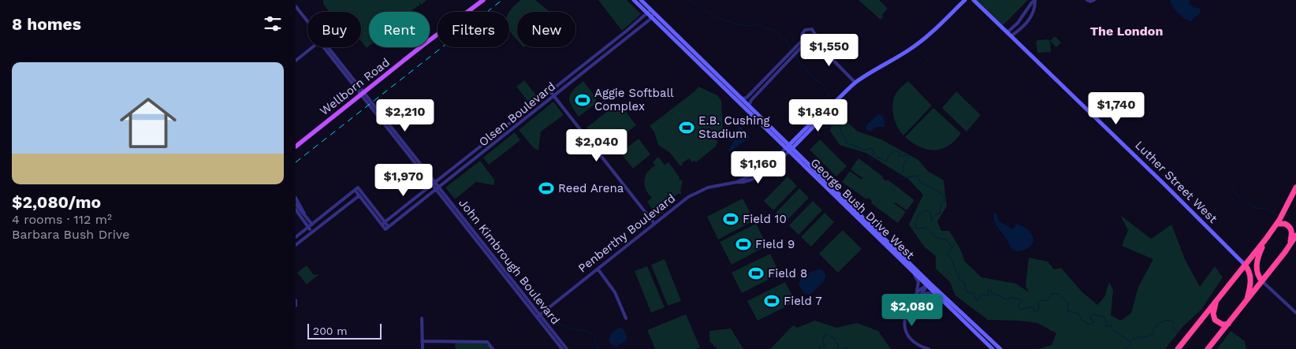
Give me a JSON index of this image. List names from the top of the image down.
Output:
{
  "streets": {
    "main road": [
      "Wellborn Road",
      "Luther Street West",
      "George Bush Drive West",
      "Penberthy Boulevard"
    ],
    "street": ["Olsen Boulevard", "John Kimbrough Boulevard"]
  },
  "crossings": [
    ["Wellborn Road", "John Kimbrough Boulevard"],
    ["Olsen Boulevard", "George Bush Drive West"],
    ["Olsen Boulevard", "John Kimbrough Boulevard"],
    ["George Bush Drive West", "Penberthy Boulevard"],
    ["Penberthy Boulevard", "John Kimbrough Boulevard"]
  ],
  "districts": ["The London"],
  "places": {
    "sports": [
      "Aggie Softball Complex",
      "E.B. Cushing Stadium",
      "Reed Arena",
      "Field 10",
      "Field 9",
      "Field 8",
      "Field 7"
    ]
  },
  "scale_bar": "200 m",
  "page": {
    "heading": "8 homes",
    "chip": [
      "Buy",
      "Rent",
      "Filters",
      "New"
    ],
    "price": [
      "$1,550",
      "$1,740",
      "$2,210",
      "$1,840",
      "$2,040",
      "$1,160",
      "$1,970",
      "$2,080"
    ],
    "list": [
      {
        "name": "$2,080/mo",
        "note": "4 rooms · 112 m² · Barbara Bush Drive"
      }
    ],
    "scale": "200 m"
  }
}
